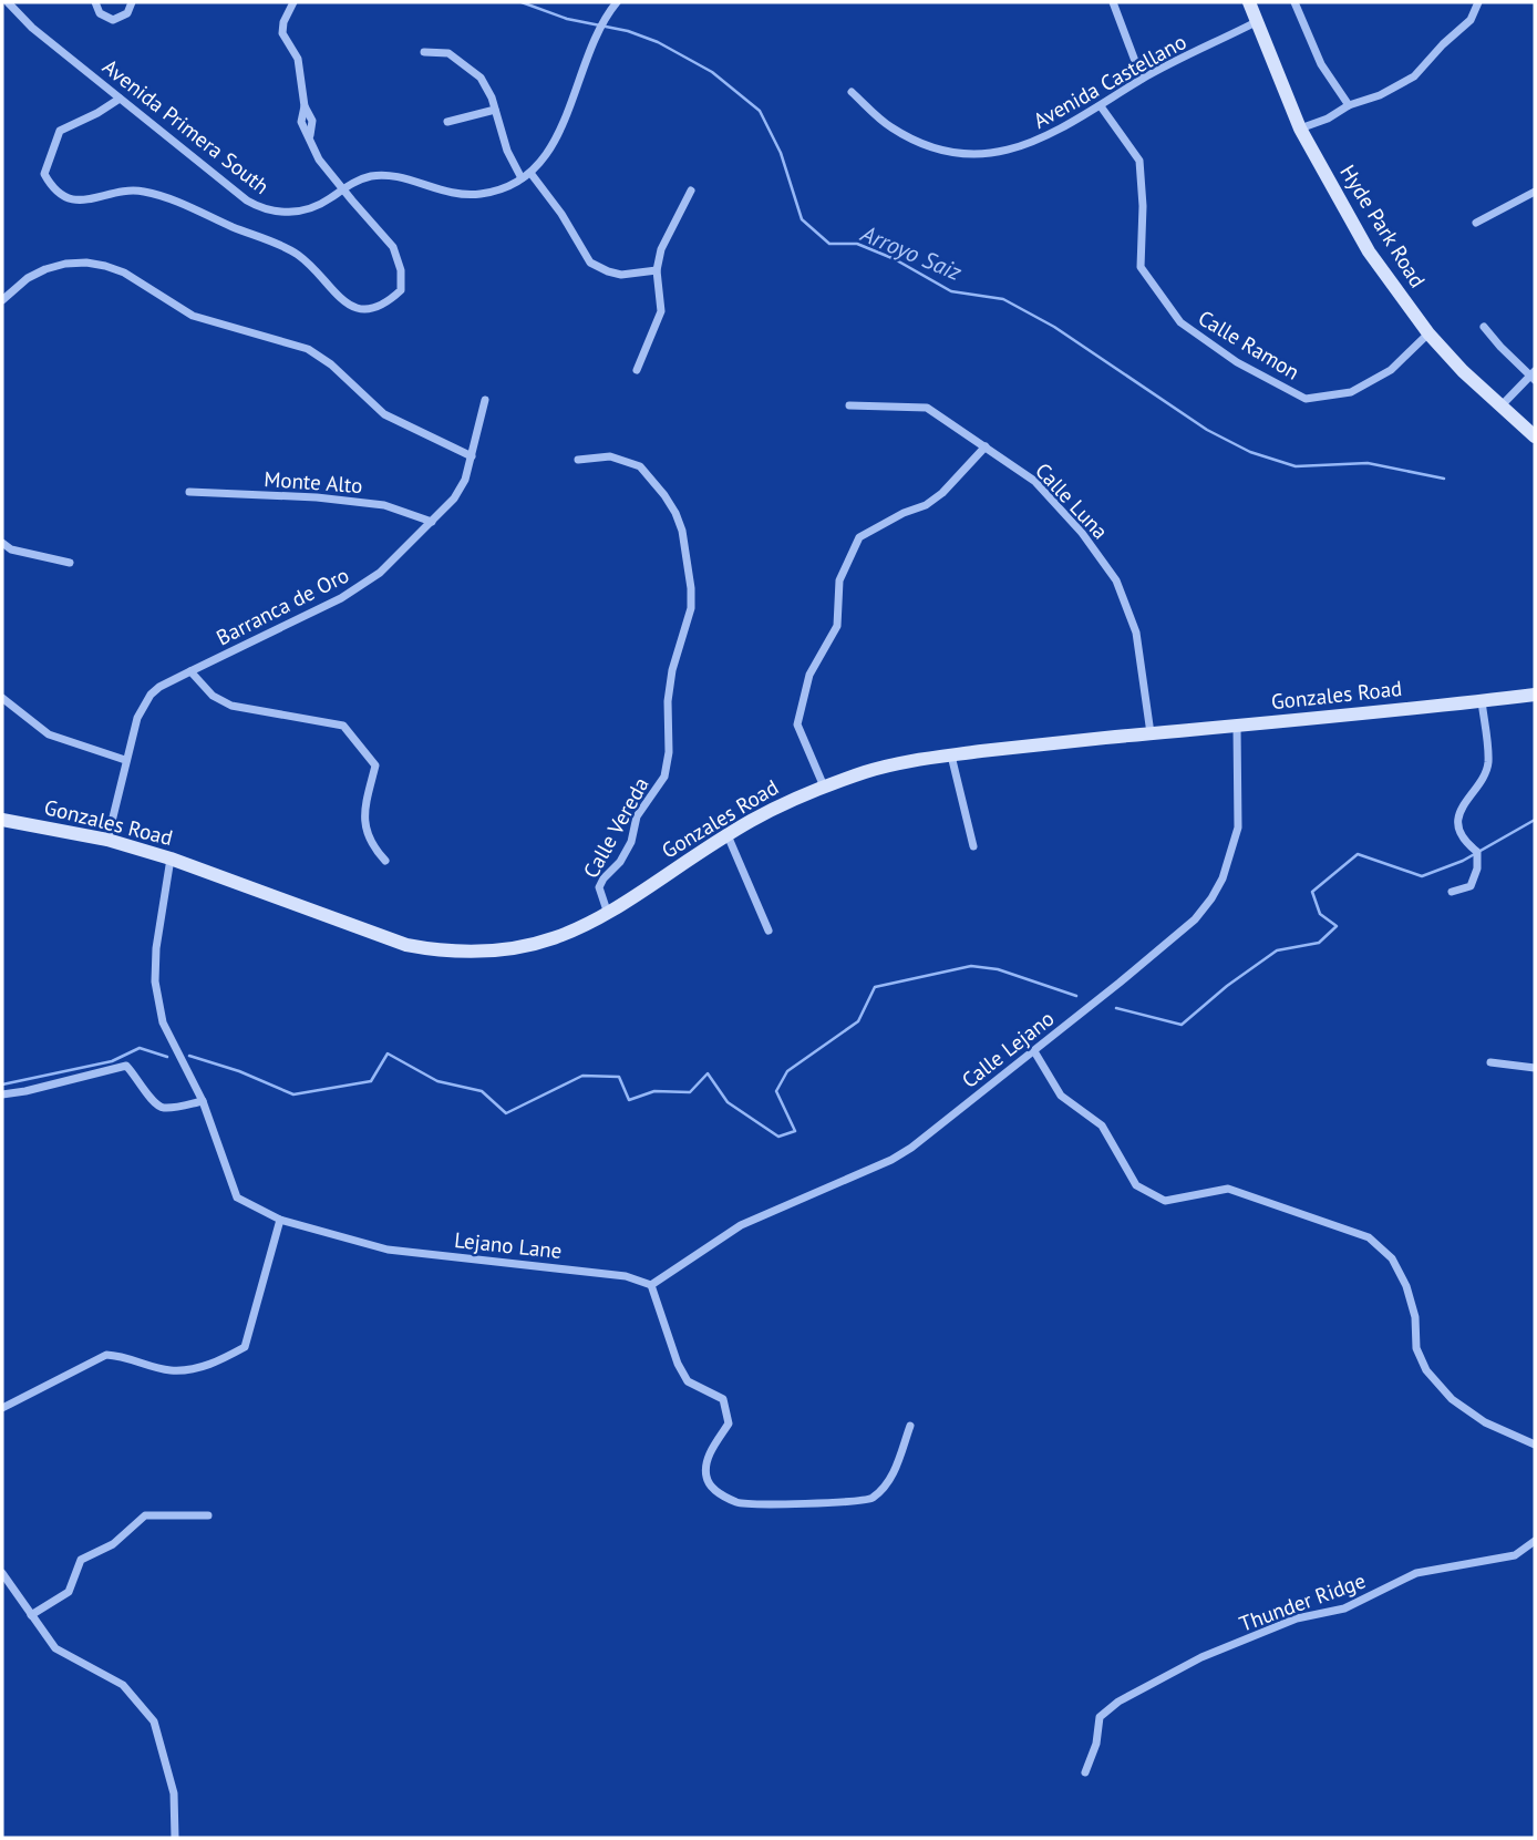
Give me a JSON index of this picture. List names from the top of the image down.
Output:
{
  "streets": {
    "street": [
      "Avenida Castellano",
      "Avenida Primera South",
      "Hyde Park Road",
      "Calle Ramon",
      "Monte Alto",
      "Calle Luna",
      "Barranca de Oro",
      "Gonzales Road",
      "Calle Vereda",
      "Calle Lejano",
      "Lejano Lane",
      "Thunder Ridge"
    ]
  },
  "crossings": [
    ["Avenida Castellano", "Hyde Park Road"],
    ["Avenida Castellano", "Calle Ramon"],
    ["Hyde Park Road", "Calle Ramon"],
    ["Monte Alto", "Barranca de Oro"],
    ["Calle Luna", "Gonzales Road"],
    ["Barranca de Oro", "Gonzales Road"],
    ["Gonzales Road", "Calle Vereda"],
    ["Gonzales Road", "Calle Lejano"],
    ["Gonzales Road", "Lejano Lane"],
    ["Calle Lejano", "Lejano Lane"]
  ],
  "water": ["Arroyo Saiz"]
}
